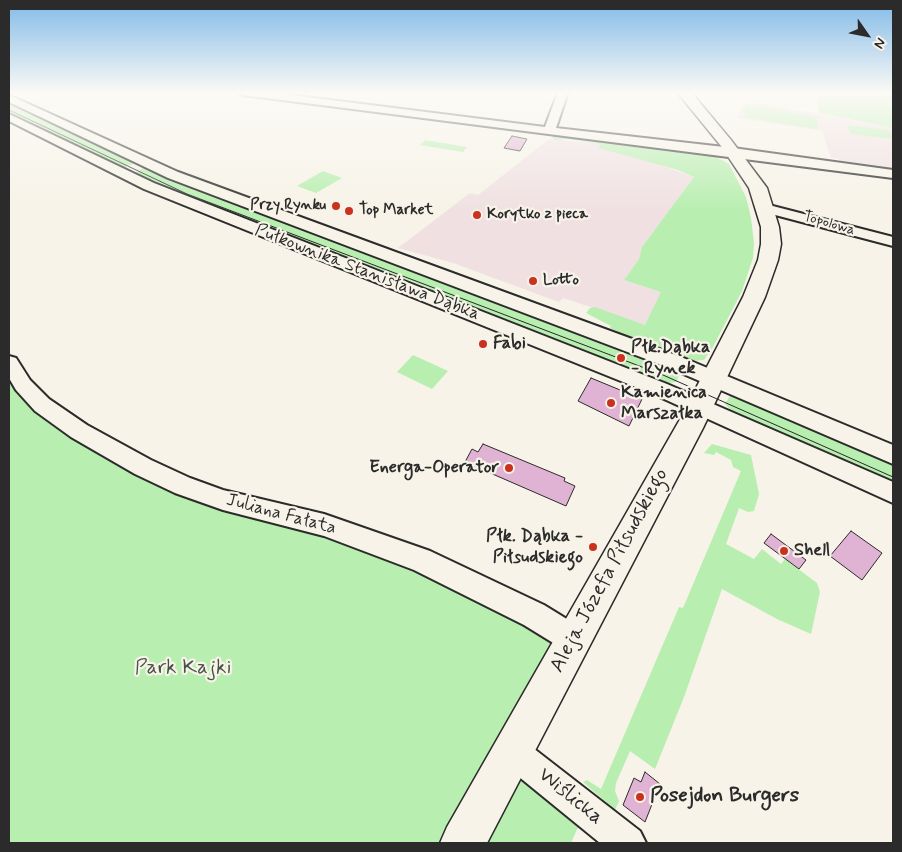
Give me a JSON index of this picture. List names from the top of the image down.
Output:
{
  "streets": {
    "main road": ["Aleja Józefa Piłsudskiego"],
    "street": [
      "Topolowa",
      "Pułkownika Stanisława Dąbka",
      "Juliana Fałata",
      "Wiślicka"
    ]
  },
  "crossings": [
    ["Topolowa", "Aleja Józefa Piłsudskiego"],
    ["Pułkownika Stanisława Dąbka", "Aleja Józefa Piłsudskiego"],
    ["Juliana Fałata", "Aleja Józefa Piłsudskiego"],
    ["Aleja Józefa Piłsudskiego", "Wiślicka"]
  ],
  "parks": ["Park Kajki"],
  "places": [
    "Przy Rynku",
    "Top Market",
    "Korytko z pieca",
    "Lotto",
    "Fabi",
    "Płk.Dąbka - Rynek",
    "Kamienica Marszałka",
    "Energa-Operator",
    "Płk. Dąbka - Piłsudskiego",
    "Shell",
    "Posejdon Burgers"
  ],
  "north": "bottom right"
}
